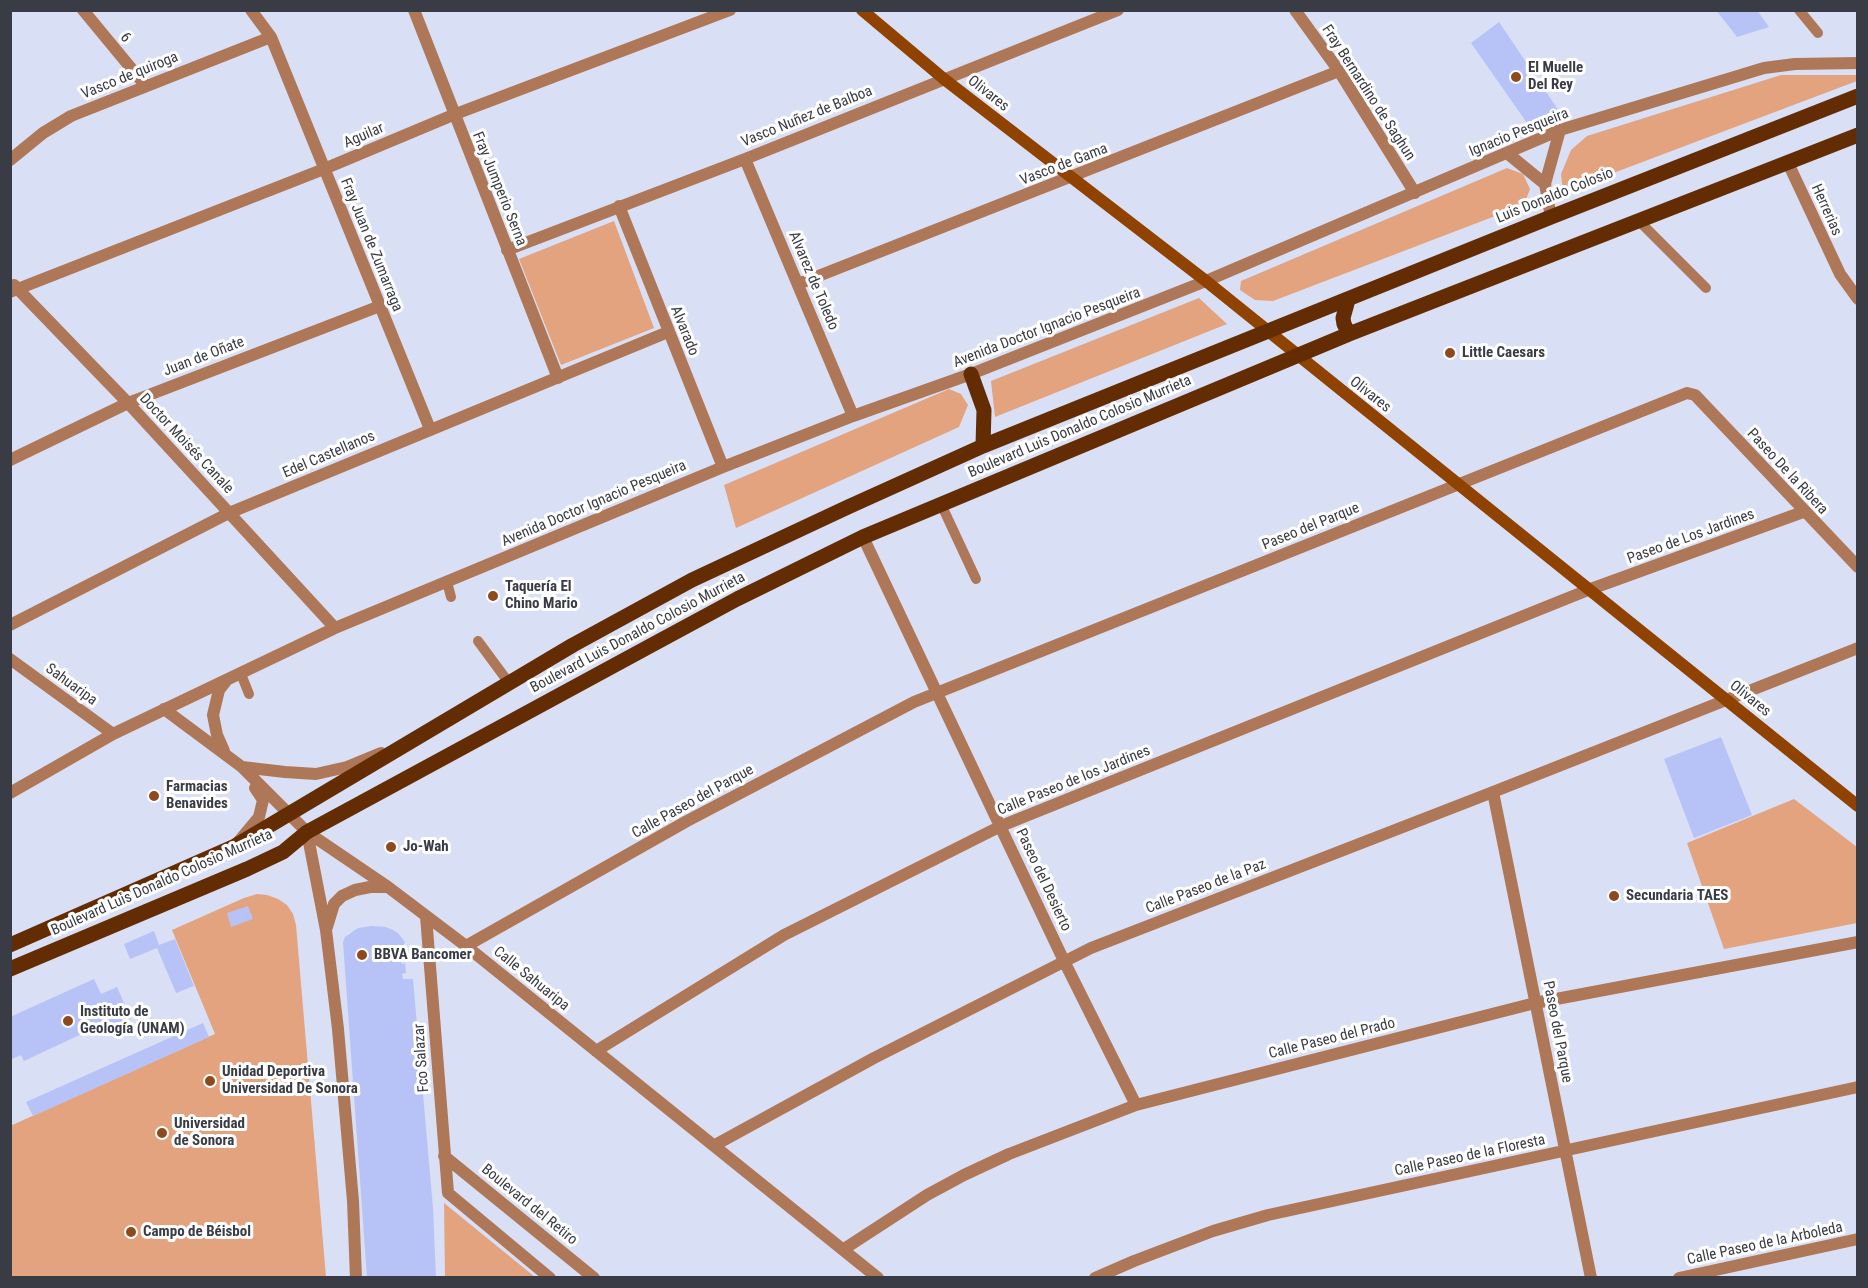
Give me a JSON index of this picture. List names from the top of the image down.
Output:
{
  "streets": {
    "main road": ["Olivares", "Luis Donaldo Colosio", "Boulevard Luis Donaldo Colosio Murrieta"],
    "street": [
      "6",
      "Vasco de quiroga",
      "Fray Bernardino de Saghun",
      "Vasco Nuñez de Balboa",
      "Ignacio Pesqueira",
      "Aguilar",
      "Vasco de Gama",
      "Fray Jumperio Serna",
      "Herrerias",
      "Fray Juan de Zumarraga",
      "Alvarez de Toledo",
      "Avenida Doctor Ignacio Pesqueira",
      "Alvarado",
      "Juan de Oñate",
      "Doctor Moisés Canale",
      "Edel Castellanos",
      "Paseo De la Ribera",
      "Paseo del Parque",
      "Paseo de Los Jardines",
      "Sahuaripa",
      "Calle Paseo de los Jardines",
      "Calle Paseo del Parque",
      "Paseo del Desierto",
      "Calle Paseo de la Paz",
      "Calle Sahuaripa",
      "Calle Paseo del Prado",
      "Fco Salazar",
      "Calle Paseo de la Floresta",
      "Boulevard del Retiro",
      "Calle Paseo de la Arboleda"
    ]
  },
  "crossings": [
    ["6", "Vasco de quiroga"],
    ["Vasco de quiroga", "Fray Juan de Zumarraga"],
    ["Fray Bernardino de Saghun", "Ignacio Pesqueira"],
    ["Fray Bernardino de Saghun", "Vasco de Gama"],
    ["Olivares", "Vasco Nuñez de Balboa"],
    ["Olivares", "Ignacio Pesqueira"],
    ["Olivares", "Vasco de Gama"],
    ["Olivares", "Luis Donaldo Colosio"],
    ["Olivares", "Avenida Doctor Ignacio Pesqueira"],
    ["Olivares", "Boulevard Luis Donaldo Colosio Murrieta"],
    ["Olivares", "Paseo del Parque"],
    ["Olivares", "Paseo de Los Jardines"],
    ["Olivares", "Calle Paseo de los Jardines"],
    ["Olivares", "Calle Paseo de la Paz"],
    ["Vasco Nuñez de Balboa", "Fray Jumperio Serna"],
    ["Vasco Nuñez de Balboa", "Alvarez de Toledo"],
    ["Vasco Nuñez de Balboa", "Alvarado"],
    ["Ignacio Pesqueira", "Avenida Doctor Ignacio Pesqueira"],
    ["Aguilar", "Fray Jumperio Serna"],
    ["Aguilar", "Fray Juan de Zumarraga"],
    ["Aguilar", "Doctor Moisés Canale"],
    ["Vasco de Gama", "Alvarez de Toledo"],
    ["Fray Jumperio Serna", "Edel Castellanos"],
    ["Luis Donaldo Colosio", "Boulevard Luis Donaldo Colosio Murrieta"],
    ["Fray Juan de Zumarraga", "Juan de Oñate"],
    ["Fray Juan de Zumarraga", "Edel Castellanos"],
    ["Alvarez de Toledo", "Avenida Doctor Ignacio Pesqueira"],
    ["Avenida Doctor Ignacio Pesqueira", "Alvarado"],
    ["Avenida Doctor Ignacio Pesqueira", "Doctor Moisés Canale"],
    ["Avenida Doctor Ignacio Pesqueira", "Sahuaripa"],
    ["Avenida Doctor Ignacio Pesqueira", "Calle Sahuaripa"],
    ["Alvarado", "Edel Castellanos"],
    ["Juan de Oñate", "Doctor Moisés Canale"],
    ["Boulevard Luis Donaldo Colosio Murrieta", "Paseo del Desierto"],
    ["Boulevard Luis Donaldo Colosio Murrieta", "Calle Sahuaripa"],
    ["Doctor Moisés Canale", "Edel Castellanos"],
    ["Paseo De la Ribera", "Paseo del Parque"],
    ["Paseo De la Ribera", "Paseo de Los Jardines"],
    ["Paseo del Parque", "Calle Paseo del Parque"],
    ["Paseo del Parque", "Paseo del Desierto"],
    ["Paseo del Parque", "Calle Paseo de la Paz"],
    ["Paseo del Parque", "Calle Paseo del Prado"],
    ["Paseo del Parque", "Calle Paseo de la Floresta"],
    ["Paseo de Los Jardines", "Calle Paseo de los Jardines"],
    ["Calle Paseo de los Jardines", "Paseo del Desierto"],
    ["Calle Paseo de los Jardines", "Calle Sahuaripa"],
    ["Calle Paseo del Parque", "Paseo del Desierto"],
    ["Calle Paseo del Parque", "Calle Sahuaripa"],
    ["Paseo del Desierto", "Calle Paseo de la Paz"],
    ["Paseo del Desierto", "Calle Paseo del Prado"],
    ["Calle Paseo de la Paz", "Calle Sahuaripa"],
    ["Calle Sahuaripa", "Calle Paseo del Prado"],
    ["Calle Sahuaripa", "Fco Salazar"],
    ["Fco Salazar", "Boulevard del Retiro"]
  ],
  "places": [
    "El Muelle Del Rey",
    "Little Caesars",
    "Taquería El Chino Mario",
    "Farmacias Benavides",
    "Jo-Wah",
    "Secundaria TAES",
    "BBVA Bancomer",
    "Instituto de Geología (UNAM)",
    "Unidad Deportiva Universidad De Sonora",
    "Universidad de Sonora",
    "Campo de Béisbol"
  ]
}
